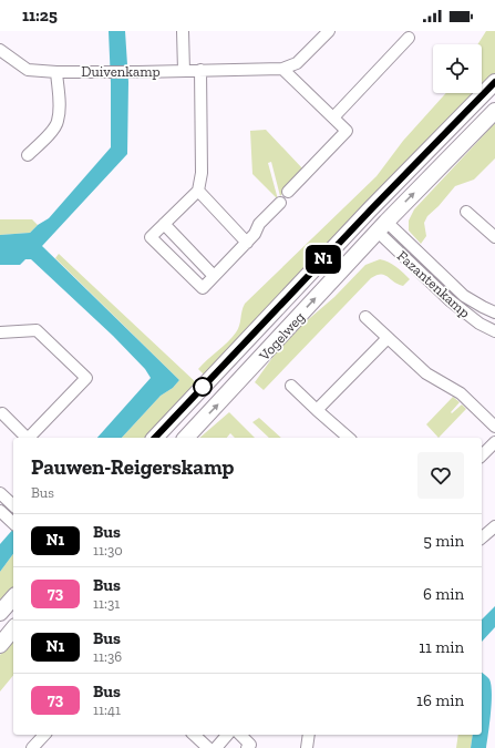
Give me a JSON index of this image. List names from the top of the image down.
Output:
{
  "streets": {
    "street": ["Duivenkamp", "Fazantenkamp", "Vogelweg"]
  },
  "crossings": [
    ["Fazantenkamp", "Vogelweg"]
  ],
  "lines": ["bus line N1"],
  "page": {
    "status": "11:25",
    "on_map": "N1",
    "heading": ["Pauwen-Reigerskamp", "Bus"],
    "list": [
      {
        "mark": "N1",
        "name": "Bus",
        "note": "11:30",
        "value": "5 min"
      },
      {
        "mark": "73",
        "name": "Bus",
        "note": "11:31",
        "value": "6 min"
      },
      {
        "mark": "N1",
        "name": "Bus",
        "note": "11:36",
        "value": "11 min"
      },
      {
        "mark": "73",
        "name": "Bus",
        "note": "11:41",
        "value": "16 min"
      }
    ]
  }
}
